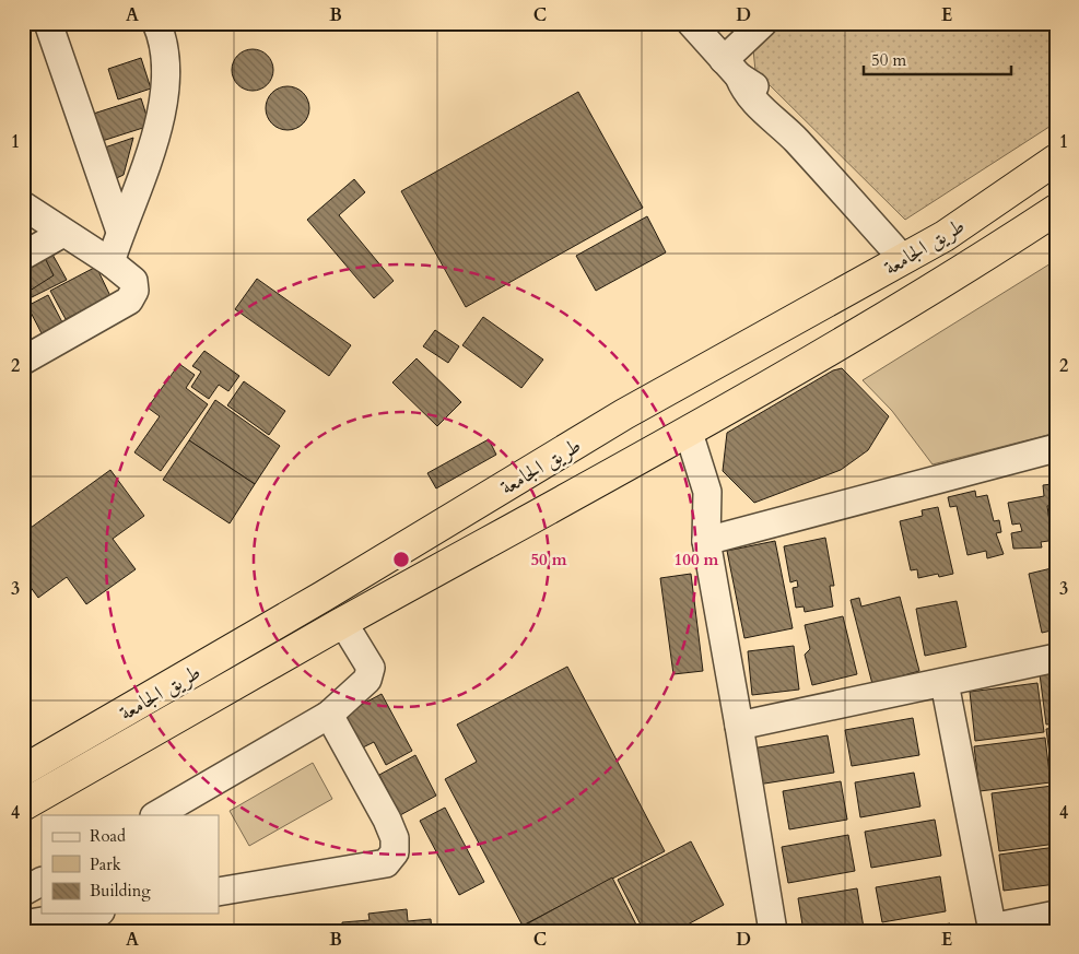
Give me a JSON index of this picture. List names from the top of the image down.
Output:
{
  "streets": {
    "highway": ["طريق الجامعة"]
  },
  "legend": ["Road", "Park", "Building"],
  "scale_bar": "50 m",
  "grid": {
    "columns": [
      "A",
      "B",
      "C",
      "D",
      "E"
    ],
    "rows": [
      "1",
      "2",
      "3",
      "4"
    ]
  },
  "rings": ["50 m", "100 m"]
}
